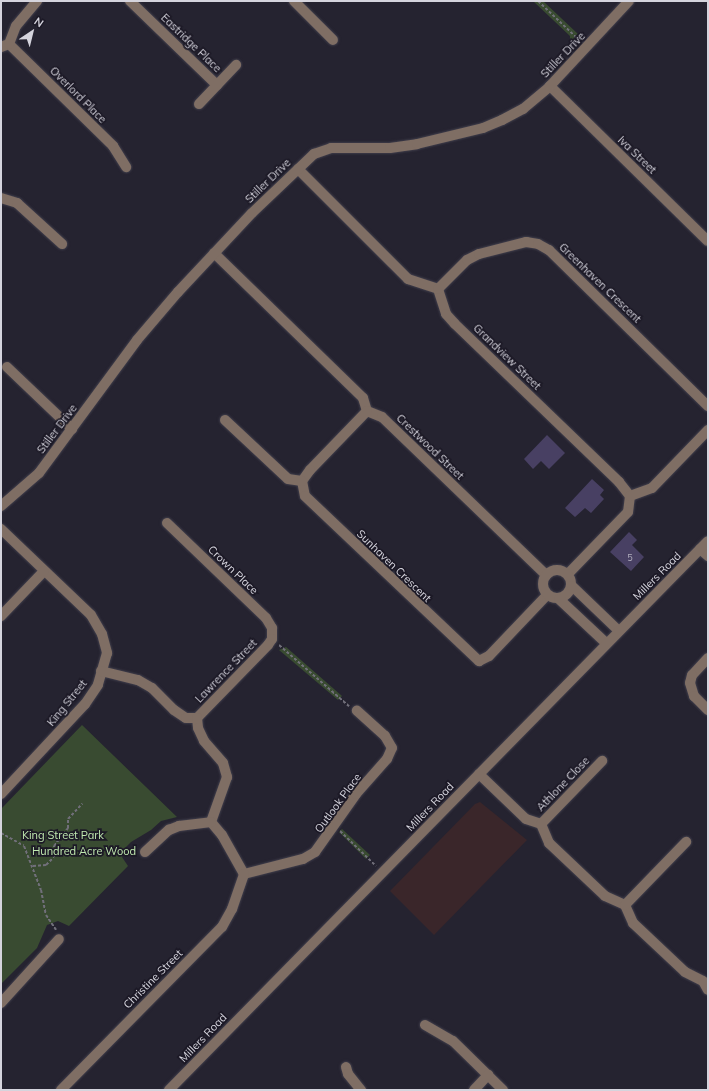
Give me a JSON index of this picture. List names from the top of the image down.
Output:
{
  "streets": {
    "street": [
      "Eastridge Place",
      "Stiller Drive",
      "Overlord Place",
      "Iva Street",
      "Greenhaven Crescent",
      "Grandview Street",
      "Crestwood Street",
      "Sunhaven Crescent",
      "Crown Place",
      "Millers Road",
      "Lawrence Street",
      "King Street",
      "Athlone Close",
      "Outlook Place",
      "Christine Street"
    ]
  },
  "crossings": [
    ["Stiller Drive", "Iva Street"],
    ["Greenhaven Crescent", "Grandview Street"],
    ["Crestwood Street", "Sunhaven Crescent"],
    ["Crown Place", "Lawrence Street"],
    ["Outlook Place", "Christine Street"]
  ],
  "parks": ["King Street Park", "Hundred Acre Wood"],
  "house_numbers": ["5"],
  "north": "top right"
}
